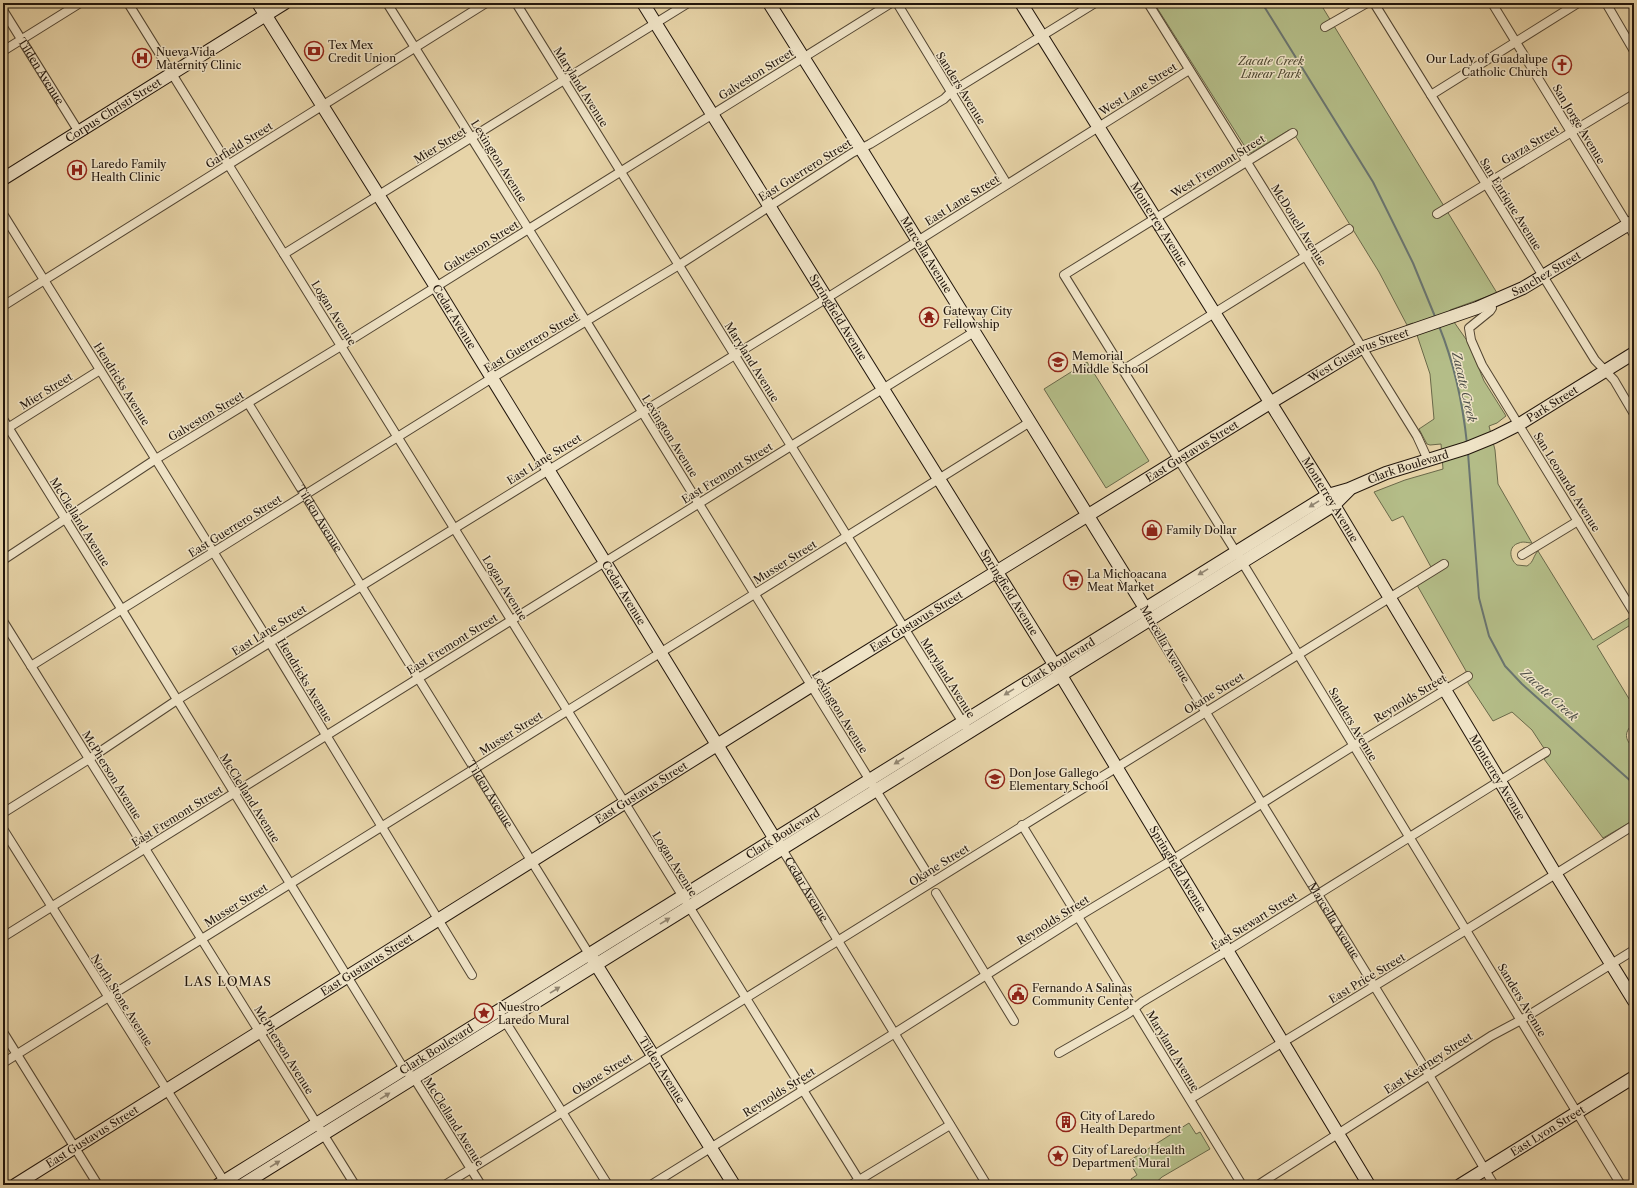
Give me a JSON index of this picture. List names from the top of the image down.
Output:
{
  "streets": {
    "street": [
      "Tilden Avenue",
      "Galveston Street",
      "Maryland Avenue",
      "Sanders Avenue",
      "West Lane Street",
      "Corpus Christi Street",
      "San Jorge Avenue",
      "Garfield Street",
      "Mier Street",
      "Garza Street",
      "Lexington Avenue",
      "West Fremont Street",
      "East Guerrero Street",
      "East Lane Street",
      "San Enrique Avenue",
      "Monterrey Avenue",
      "McDonell Avenue",
      "Marcella Avenue",
      "Sanchez Street",
      "Logan Avenue",
      "Cedar Avenue",
      "Springfield Avenue",
      "West Gustavus Street",
      "Hendricks Avenue",
      "Park Street",
      "East Gustavus Street",
      "Clark Boulevard",
      "East Fremont Street",
      "San Leonardo Avenue",
      "McClelland Avenue",
      "Musser Street",
      "Okane Street",
      "Reynolds Street",
      "McPherson Avenue",
      "East Stewart Street",
      "East Price Street",
      "North Stone Avenue",
      "East Kearney Street",
      "East Lyon Street"
    ]
  },
  "crossings": [
    ["Tilden Avenue", "Galveston Street"],
    ["Tilden Avenue", "Corpus Christi Street"],
    ["Tilden Avenue", "East Guerrero Street"],
    ["Tilden Avenue", "East Lane Street"],
    ["Tilden Avenue", "East Gustavus Street"],
    ["Tilden Avenue", "Clark Boulevard"],
    ["Tilden Avenue", "East Fremont Street"],
    ["Tilden Avenue", "Musser Street"],
    ["Tilden Avenue", "Okane Street"],
    ["Tilden Avenue", "Reynolds Street"],
    ["Galveston Street", "Maryland Avenue"],
    ["Galveston Street", "Lexington Avenue"],
    ["Galveston Street", "Marcella Avenue"],
    ["Galveston Street", "Logan Avenue"],
    ["Galveston Street", "Cedar Avenue"],
    ["Galveston Street", "Springfield Avenue"],
    ["Galveston Street", "Hendricks Avenue"],
    ["Galveston Street", "McClelland Avenue"],
    ["Maryland Avenue", "Mier Street"],
    ["Maryland Avenue", "East Guerrero Street"],
    ["Maryland Avenue", "East Lane Street"],
    ["Maryland Avenue", "East Gustavus Street"],
    ["Maryland Avenue", "Clark Boulevard"],
    ["Maryland Avenue", "East Fremont Street"],
    ["Maryland Avenue", "Musser Street"],
    ["Maryland Avenue", "Okane Street"],
    ["Maryland Avenue", "Reynolds Street"],
    ["Maryland Avenue", "East Stewart Street"],
    ["Maryland Avenue", "East Price Street"],
    ["Sanders Avenue", "West Fremont Street"],
    ["Sanders Avenue", "East Guerrero Street"],
    ["Sanders Avenue", "East Lane Street"],
    ["Sanders Avenue", "Monterrey Avenue"],
    ["Sanders Avenue", "East Gustavus Street"],
    ["Sanders Avenue", "Clark Boulevard"],
    ["Sanders Avenue", "Okane Street"],
    ["Sanders Avenue", "Reynolds Street"],
    ["Sanders Avenue", "East Stewart Street"],
    ["Sanders Avenue", "East Price Street"],
    ["Sanders Avenue", "East Kearney Street"],
    ["Sanders Avenue", "East Lyon Street"],
    ["West Lane Street", "East Lane Street"],
    ["West Lane Street", "Monterrey Avenue"],
    ["West Lane Street", "McDonell Avenue"],
    ["Corpus Christi Street", "Logan Avenue"],
    ["Corpus Christi Street", "Cedar Avenue"],
    ["San Jorge Avenue", "Garza Street"],
    ["San Jorge Avenue", "Sanchez Street"],
    ["Garfield Street", "Lexington Avenue"],
    ["Garfield Street", "Logan Avenue"],
    ["Garfield Street", "Cedar Avenue"],
    ["Garfield Street", "Hendricks Avenue"],
    ["Mier Street", "Lexington Avenue"],
    ["Mier Street", "Logan Avenue"],
    ["Mier Street", "Cedar Avenue"],
    ["Mier Street", "Springfield Avenue"],
    ["Mier Street", "Hendricks Avenue"],
    ["Mier Street", "McClelland Avenue"],
    ["Garza Street", "San Enrique Avenue"],
    ["Lexington Avenue", "East Guerrero Street"],
    ["Lexington Avenue", "East Lane Street"],
    ["Lexington Avenue", "East Gustavus Street"],
    ["Lexington Avenue", "Clark Boulevard"],
    ["Lexington Avenue", "East Fremont Street"],
    ["Lexington Avenue", "Musser Street"],
    ["Lexington Avenue", "Okane Street"],
    ["West Fremont Street", "Monterrey Avenue"],
    ["West Fremont Street", "McDonell Avenue"],
    ["East Guerrero Street", "Monterrey Avenue"],
    ["East Guerrero Street", "Marcella Avenue"],
    ["East Guerrero Street", "Logan Avenue"],
    ["East Guerrero Street", "Cedar Avenue"],
    ["East Guerrero Street", "Springfield Avenue"],
    ["East Guerrero Street", "Hendricks Avenue"],
    ["East Guerrero Street", "McClelland Avenue"],
    ["East Guerrero Street", "McPherson Avenue"],
    ["East Lane Street", "Monterrey Avenue"],
    ["East Lane Street", "Marcella Avenue"],
    ["East Lane Street", "Logan Avenue"],
    ["East Lane Street", "Cedar Avenue"],
    ["East Lane Street", "Springfield Avenue"],
    ["East Lane Street", "Hendricks Avenue"],
    ["East Lane Street", "McClelland Avenue"],
    ["East Lane Street", "McPherson Avenue"],
    ["San Enrique Avenue", "Sanchez Street"],
    ["San Enrique Avenue", "Park Street"],
    ["Monterrey Avenue", "West Gustavus Street"],
    ["Monterrey Avenue", "East Gustavus Street"],
    ["Monterrey Avenue", "Clark Boulevard"],
    ["Monterrey Avenue", "Okane Street"],
    ["Monterrey Avenue", "Reynolds Street"],
    ["Monterrey Avenue", "East Stewart Street"],
    ["Monterrey Avenue", "East Price Street"],
    ["Monterrey Avenue", "East Kearney Street"],
    ["McDonell Avenue", "West Gustavus Street"],
    ["McDonell Avenue", "Clark Boulevard"],
    ["Marcella Avenue", "East Gustavus Street"],
    ["Marcella Avenue", "Clark Boulevard"],
    ["Marcella Avenue", "East Fremont Street"],
    ["Marcella Avenue", "Musser Street"],
    ["Marcella Avenue", "Okane Street"],
    ["Marcella Avenue", "Reynolds Street"],
    ["Marcella Avenue", "East Stewart Street"],
    ["Marcella Avenue", "East Price Street"],
    ["Marcella Avenue", "East Kearney Street"],
    ["Marcella Avenue", "East Lyon Street"],
    ["Sanchez Street", "West Gustavus Street"],
    ["Sanchez Street", "San Leonardo Avenue"],
    ["Logan Avenue", "East Gustavus Street"],
    ["Logan Avenue", "Clark Boulevard"],
    ["Logan Avenue", "East Fremont Street"],
    ["Logan Avenue", "Musser Street"],
    ["Logan Avenue", "Okane Street"],
    ["Logan Avenue", "Reynolds Street"],
    ["Cedar Avenue", "East Gustavus Street"],
    ["Cedar Avenue", "Clark Boulevard"],
    ["Cedar Avenue", "East Fremont Street"],
    ["Cedar Avenue", "Musser Street"],
    ["Cedar Avenue", "Okane Street"],
    ["Cedar Avenue", "Reynolds Street"],
    ["Springfield Avenue", "East Gustavus Street"],
    ["Springfield Avenue", "Clark Boulevard"],
    ["Springfield Avenue", "East Fremont Street"],
    ["Springfield Avenue", "Musser Street"],
    ["Springfield Avenue", "Okane Street"],
    ["Springfield Avenue", "Reynolds Street"],
    ["Springfield Avenue", "East Stewart Street"],
    ["Springfield Avenue", "East Price Street"],
    ["Springfield Avenue", "East Kearney Street"],
    ["West Gustavus Street", "East Gustavus Street"],
    ["Hendricks Avenue", "East Gustavus Street"],
    ["Hendricks Avenue", "East Fremont Street"],
    ["Hendricks Avenue", "Musser Street"],
    ["Park Street", "Clark Boulevard"],
    ["Park Street", "San Leonardo Avenue"],
    ["East Gustavus Street", "McClelland Avenue"],
    ["East Gustavus Street", "McPherson Avenue"],
    ["East Gustavus Street", "North Stone Avenue"],
    ["Clark Boulevard", "McClelland Avenue"],
    ["Clark Boulevard", "McPherson Avenue"],
    ["Clark Boulevard", "North Stone Avenue"],
    ["East Fremont Street", "McClelland Avenue"],
    ["East Fremont Street", "McPherson Avenue"],
    ["East Fremont Street", "North Stone Avenue"],
    ["McClelland Avenue", "Musser Street"],
    ["McClelland Avenue", "Okane Street"],
    ["Musser Street", "McPherson Avenue"],
    ["Musser Street", "North Stone Avenue"]
  ],
  "districts": ["LAS LOMAS"],
  "water": ["Zacate Creek"],
  "parks": ["Zacate Creek Linear Park"],
  "places": {
    "bank": ["Tex Mex Credit Union"],
    "hospital": ["Nueva Vida Maternity Clinic", "Laredo Family Health Clinic"],
    "church": ["Our Lady of Guadalupe Catholic Church"],
    "temple": ["Gateway City Fellowship"],
    "school or university": ["Memorial Middle School", "Don Jose Gallego Elementary School"],
    "shop": ["Family Dollar"],
    "supermarket": ["La Michoacana Meat Market"],
    "public building": ["Fernando A Salinas Community Center"],
    "place": ["Nuestro Laredo Mural", "City of Laredo Health Department Mural"],
    "building": ["City of Laredo Health Department"]
  }
}
